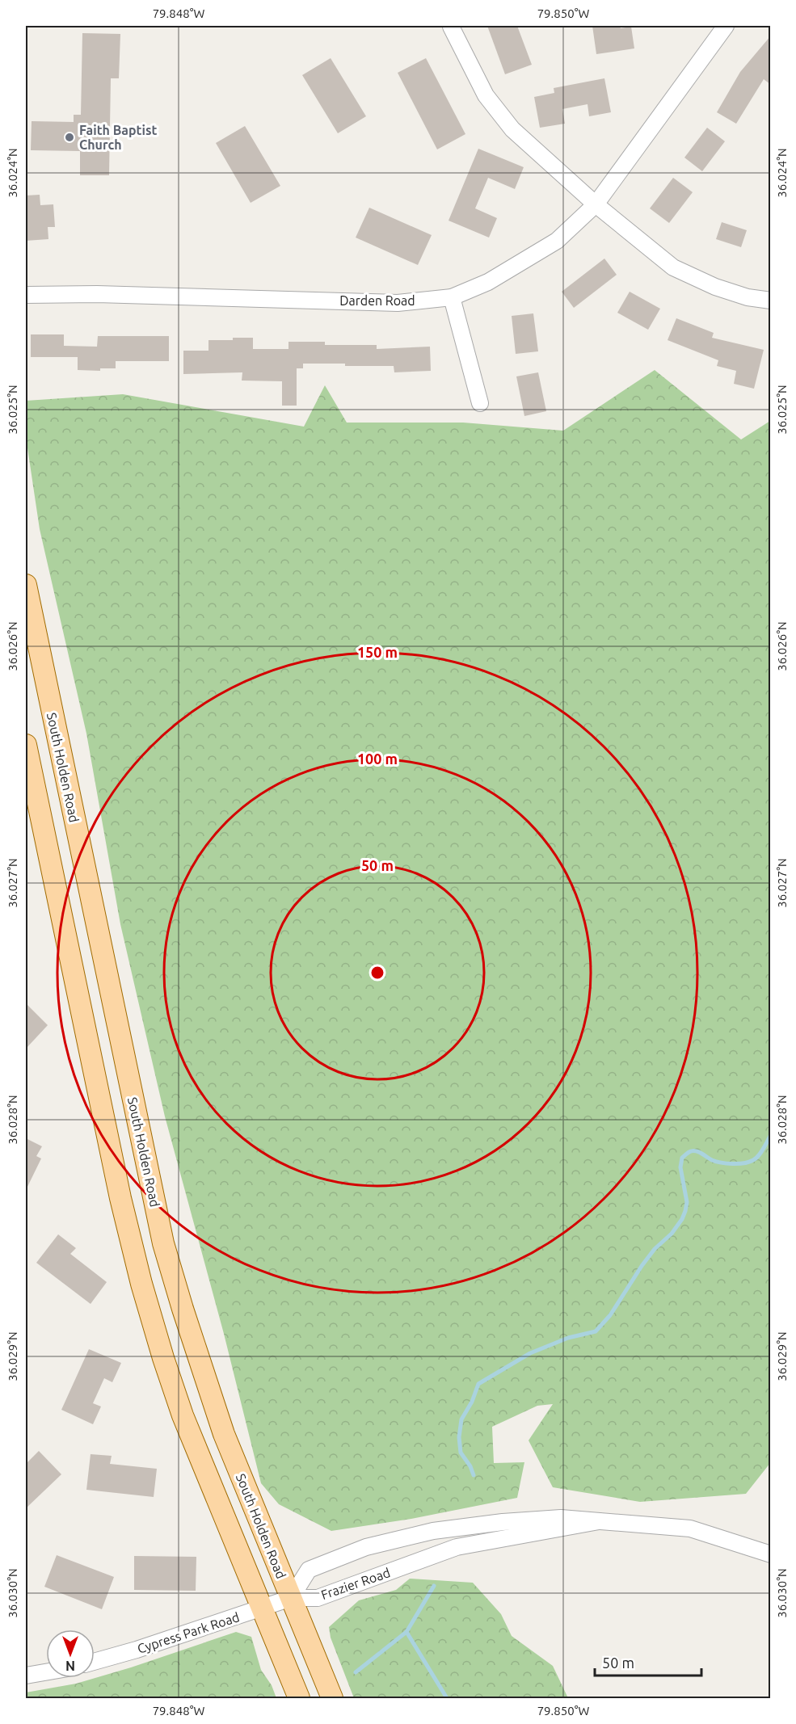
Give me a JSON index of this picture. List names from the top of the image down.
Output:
{
  "streets": {
    "main road": ["South Holden Road"],
    "street": ["Darden Road", "Frazier Road", "Cypress Park Road"]
  },
  "crossings": [
    ["South Holden Road", "Frazier Road"],
    ["South Holden Road", "Cypress Park Road"],
    ["Frazier Road", "Cypress Park Road"]
  ],
  "places": ["Faith Baptist Church"],
  "scale_bar": "50 m",
  "north": "bottom",
  "coordinates": [
    "79.848°W",
    "79.850°W",
    "36.024°N",
    "36.025°N",
    "36.026°N",
    "36.027°N",
    "36.028°N",
    "36.029°N",
    "36.030°N"
  ],
  "rings": ["150 m", "100 m", "50 m"]
}
